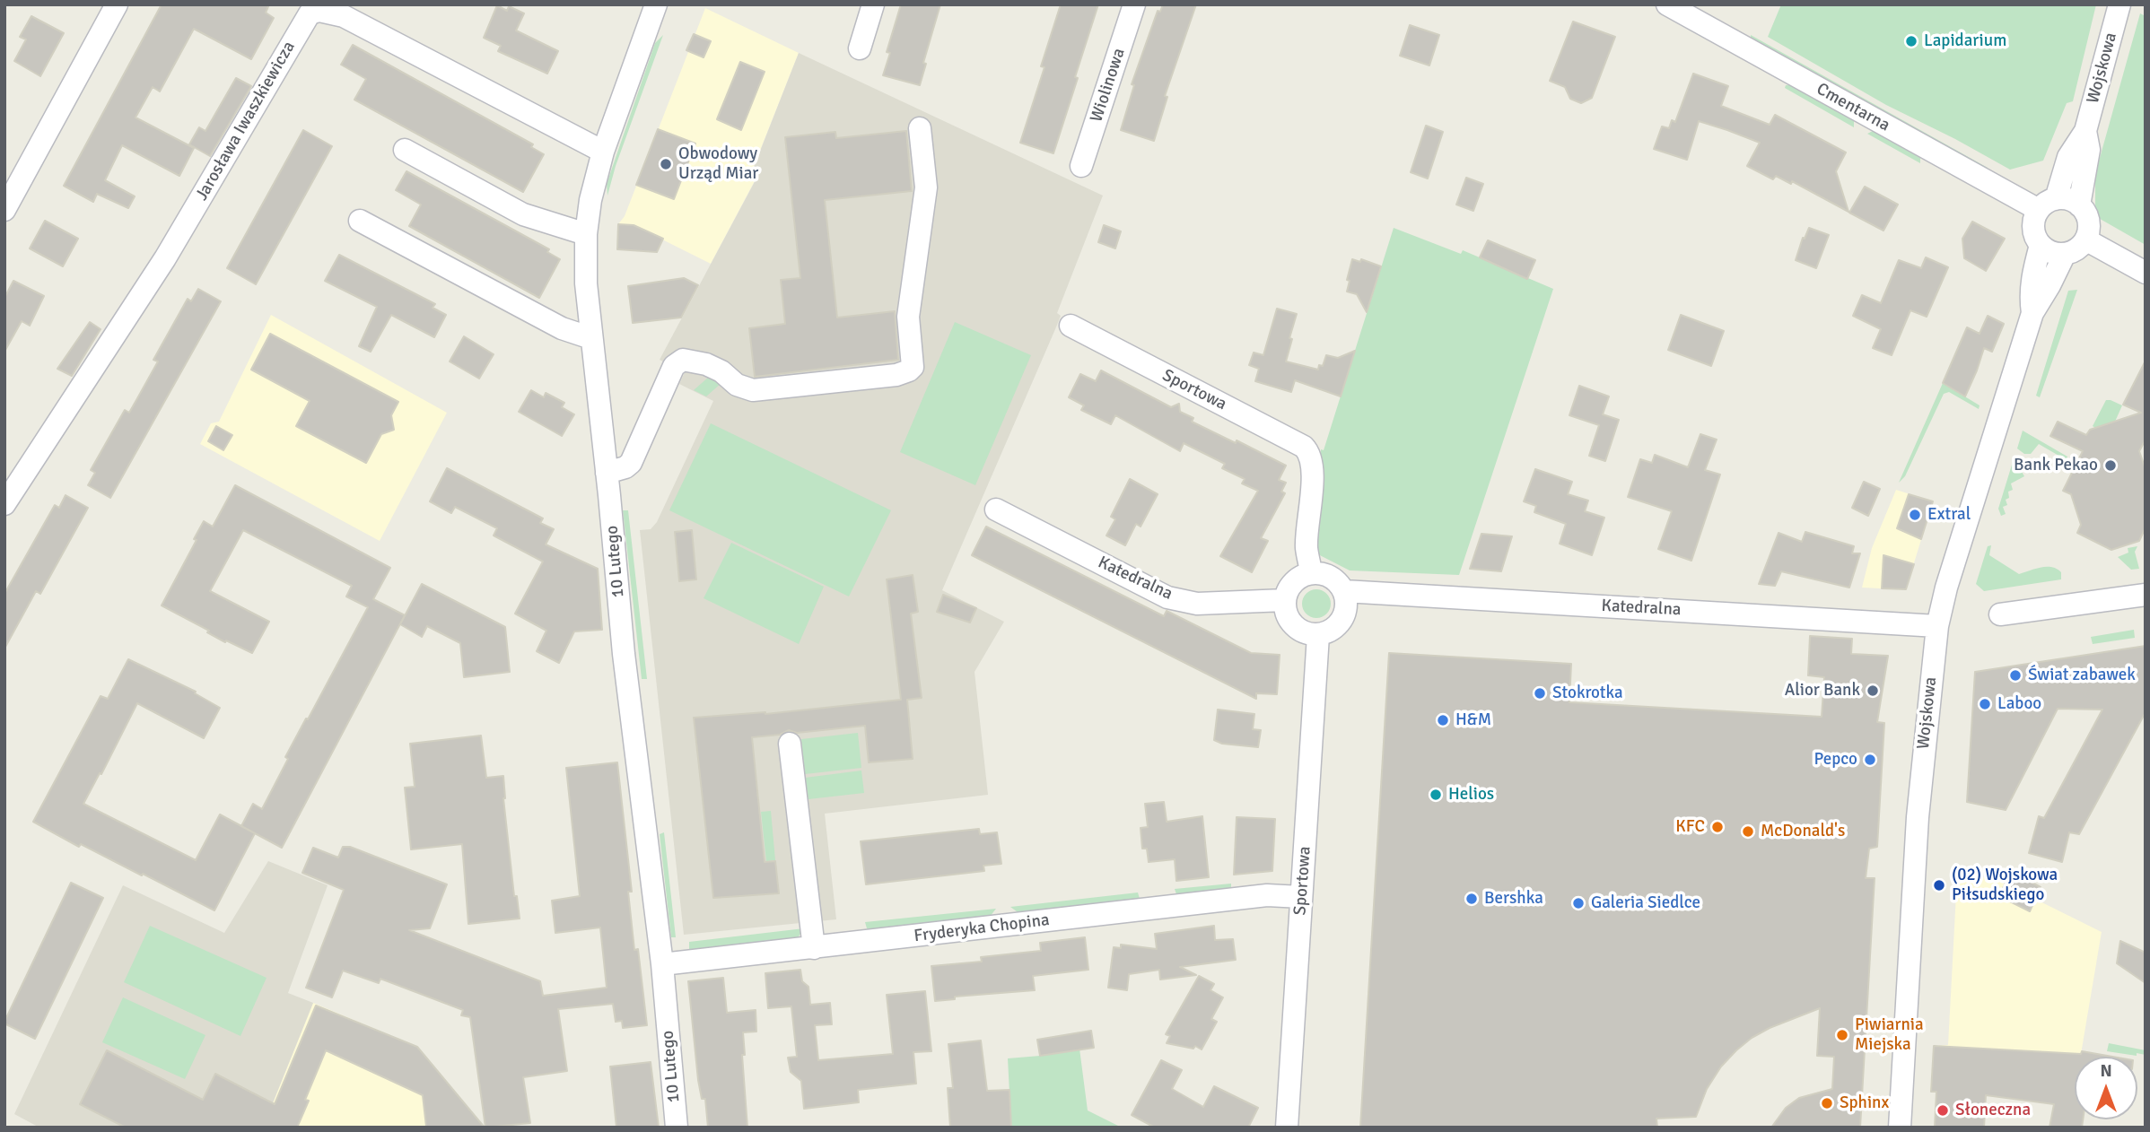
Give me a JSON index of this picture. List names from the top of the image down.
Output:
{
  "streets": {
    "street": [
      "Wojskowa",
      "Wiolinowa",
      "Cmentarna",
      "Jarosława Iwaszkiewicza",
      "Sportowa",
      "10 Lutego",
      "Katedralna",
      "Fryderyka Chopina"
    ]
  },
  "crossings": [
    ["Wojskowa", "Cmentarna"],
    ["Wojskowa", "Katedralna"],
    ["Jarosława Iwaszkiewicza", "10 Lutego"],
    ["Sportowa", "Katedralna"],
    ["Sportowa", "Fryderyka Chopina"],
    ["10 Lutego", "Fryderyka Chopina"]
  ],
  "places": [
    "Lapidarium",
    "Obwodowy Urząd Miar",
    "Bank Pekao",
    "Extral",
    "Świat zabawek",
    "Alior Bank",
    "Stokrotka",
    "Laboo",
    "H&M",
    "Pepco",
    "Helios",
    "KFC",
    "McDonald's",
    "(02) Wojskowa Piłsudskiego",
    "Bershka",
    "Galeria Siedlce",
    "Piwiarnia Miejska",
    "Sphinx",
    "Słoneczna"
  ],
  "north": "top"
}
